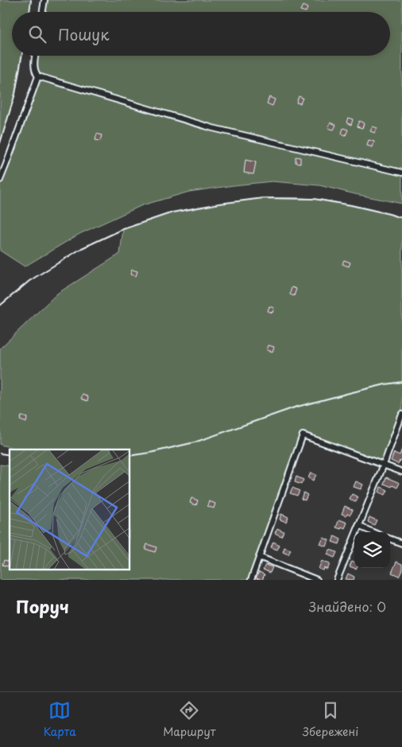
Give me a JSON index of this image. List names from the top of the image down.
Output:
{
  "page": {
    "search": "Пошук",
    "heading": ["Поруч", "Знайдено: 0"],
    "nav": ["Карта", "Маршрут", "Збережені"]
  }
}
